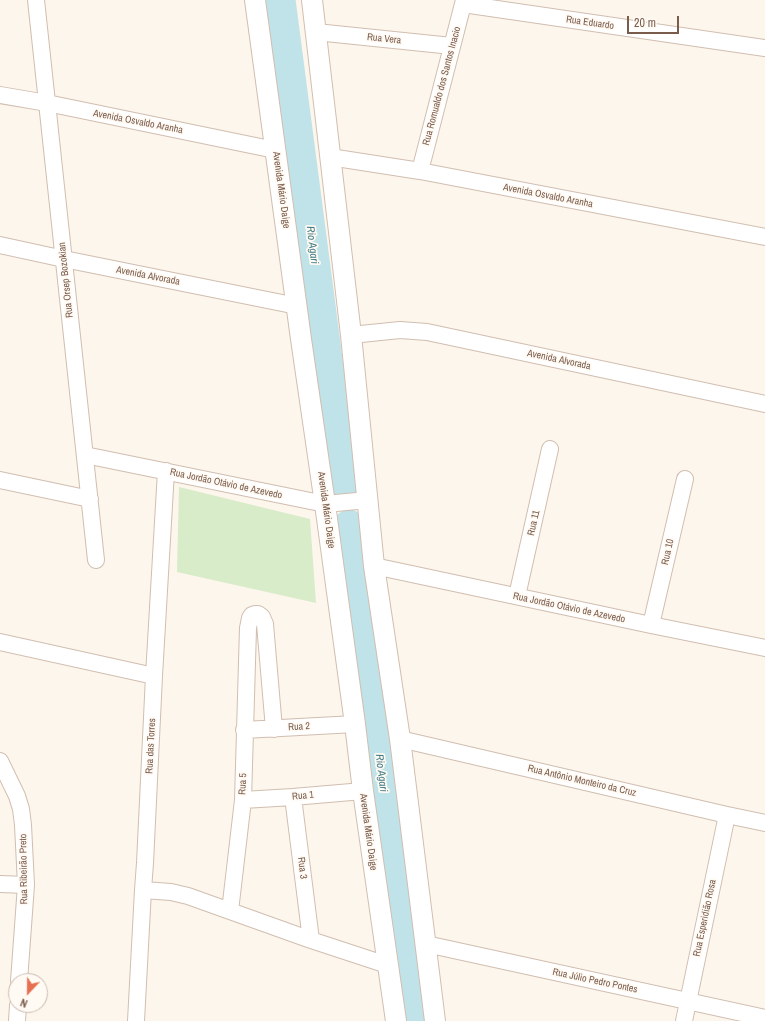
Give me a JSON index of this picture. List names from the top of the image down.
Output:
{
  "streets": {
    "street": [
      "Rua Eduardo",
      "Rua Vera",
      "Rua Romualdo dos Santos Inacio",
      "Avenida Osvaldo Aranha",
      "Avenida Mário Daige",
      "Avenida Alvorada",
      "Rua Orsep Bozokian",
      "Rua Jordão Otávio de Azevedo",
      "Rua 11",
      "Rua 10",
      "Rua 2",
      "Rua das Torres",
      "Rua Antônio Monteiro da Cruz",
      "Rua 5",
      "Rua 1",
      "Rua 3",
      "Rua Ribeirão Preto",
      "Rua Esperidião Rosa",
      "Rua Júlio Pedro Pontes"
    ]
  },
  "crossings": [
    ["Rua Eduardo", "Rua Romualdo dos Santos Inacio"],
    ["Rua Vera", "Rua Romualdo dos Santos Inacio"],
    ["Rua Romualdo dos Santos Inacio", "Avenida Osvaldo Aranha"],
    ["Avenida Osvaldo Aranha", "Avenida Mário Daige"],
    ["Avenida Osvaldo Aranha", "Rua Orsep Bozokian"],
    ["Avenida Mário Daige", "Avenida Alvorada"],
    ["Avenida Mário Daige", "Rua Jordão Otávio de Azevedo"],
    ["Avenida Mário Daige", "Rua 2"],
    ["Avenida Mário Daige", "Rua 1"],
    ["Avenida Alvorada", "Rua Orsep Bozokian"],
    ["Rua Orsep Bozokian", "Rua Jordão Otávio de Azevedo"],
    ["Rua Jordão Otávio de Azevedo", "Rua 11"],
    ["Rua Jordão Otávio de Azevedo", "Rua 10"],
    ["Rua Jordão Otávio de Azevedo", "Rua das Torres"],
    ["Rua 2", "Rua 5"],
    ["Rua Antônio Monteiro da Cruz", "Rua Esperidião Rosa"],
    ["Rua 5", "Rua 1"],
    ["Rua 1", "Rua 3"],
    ["Rua Esperidião Rosa", "Rua Júlio Pedro Pontes"]
  ],
  "water": ["Rio Agari"],
  "scale_bar": "20 m",
  "north": "bottom"
}
